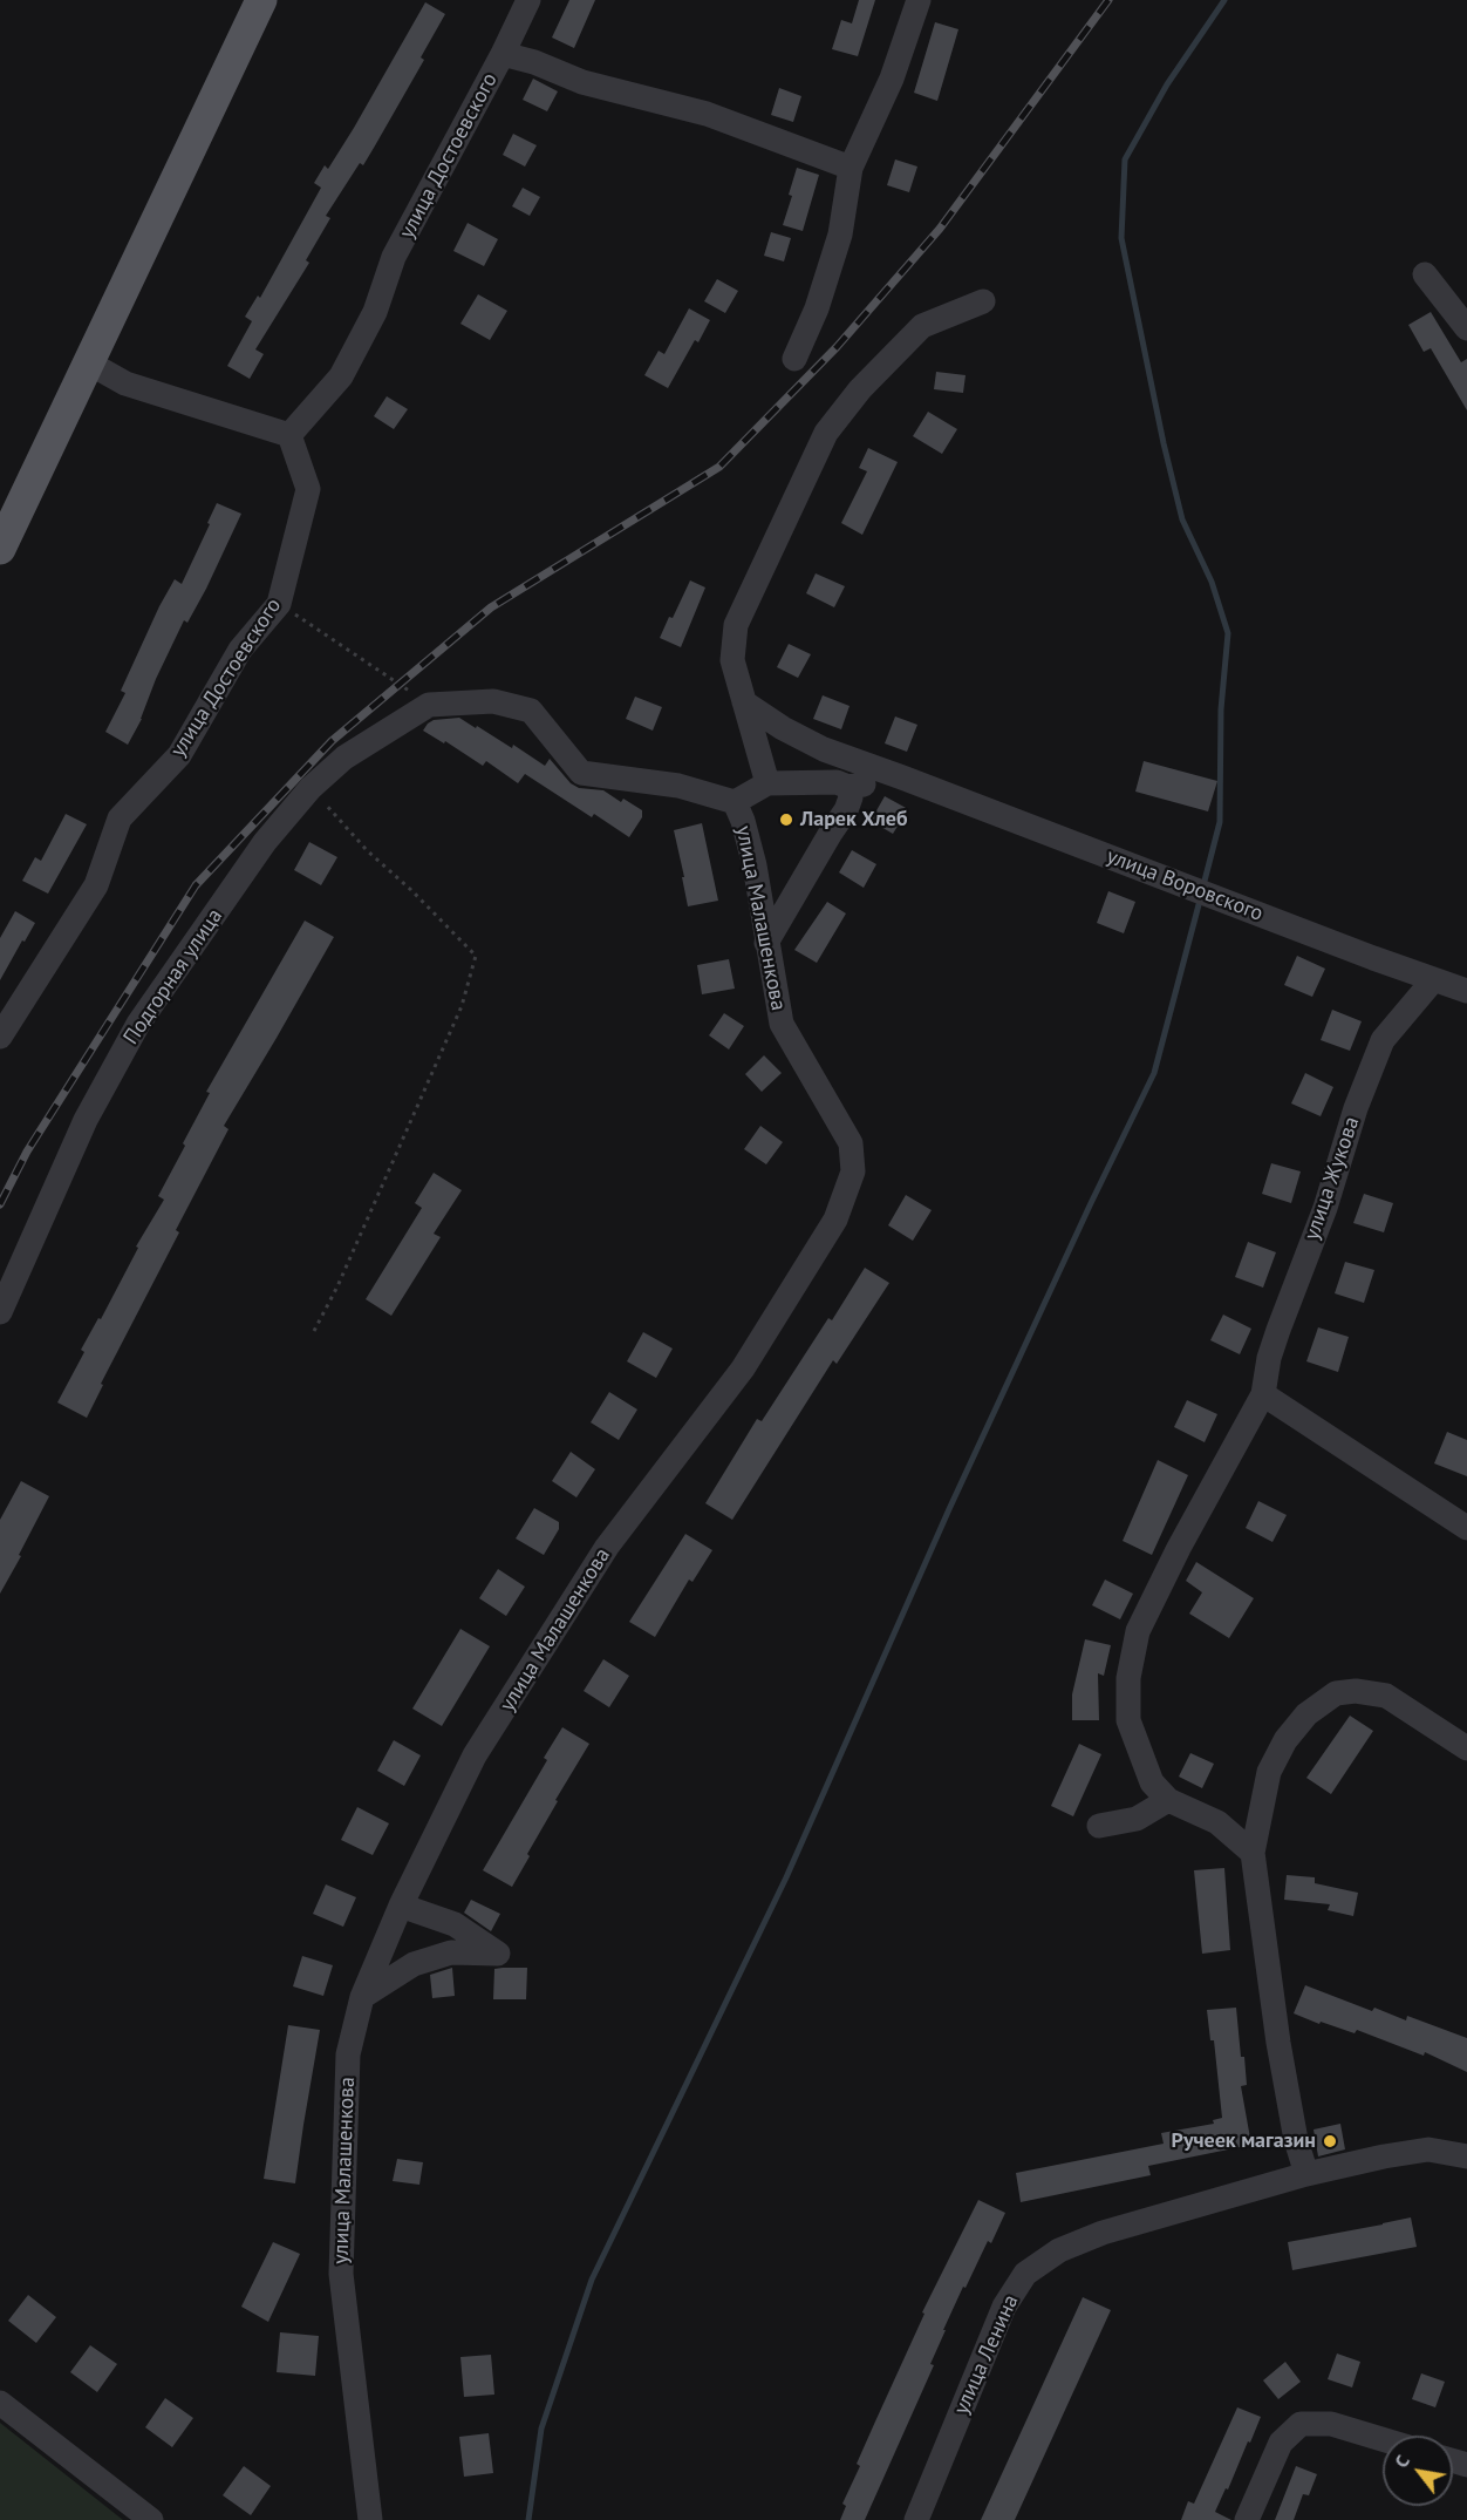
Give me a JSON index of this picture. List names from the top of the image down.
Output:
{
  "streets": {
    "street": [
      "улица Достоевского",
      "улица Воровского",
      "улица Малашенкова",
      "Подгорная улица",
      "улица Жукова",
      "улица Ленина"
    ]
  },
  "crossings": [
    ["улица Воровского", "улица Жукова"]
  ],
  "places": ["Ларек Хлеб", "Ручеек магазин"],
  "north": "top left"
}
